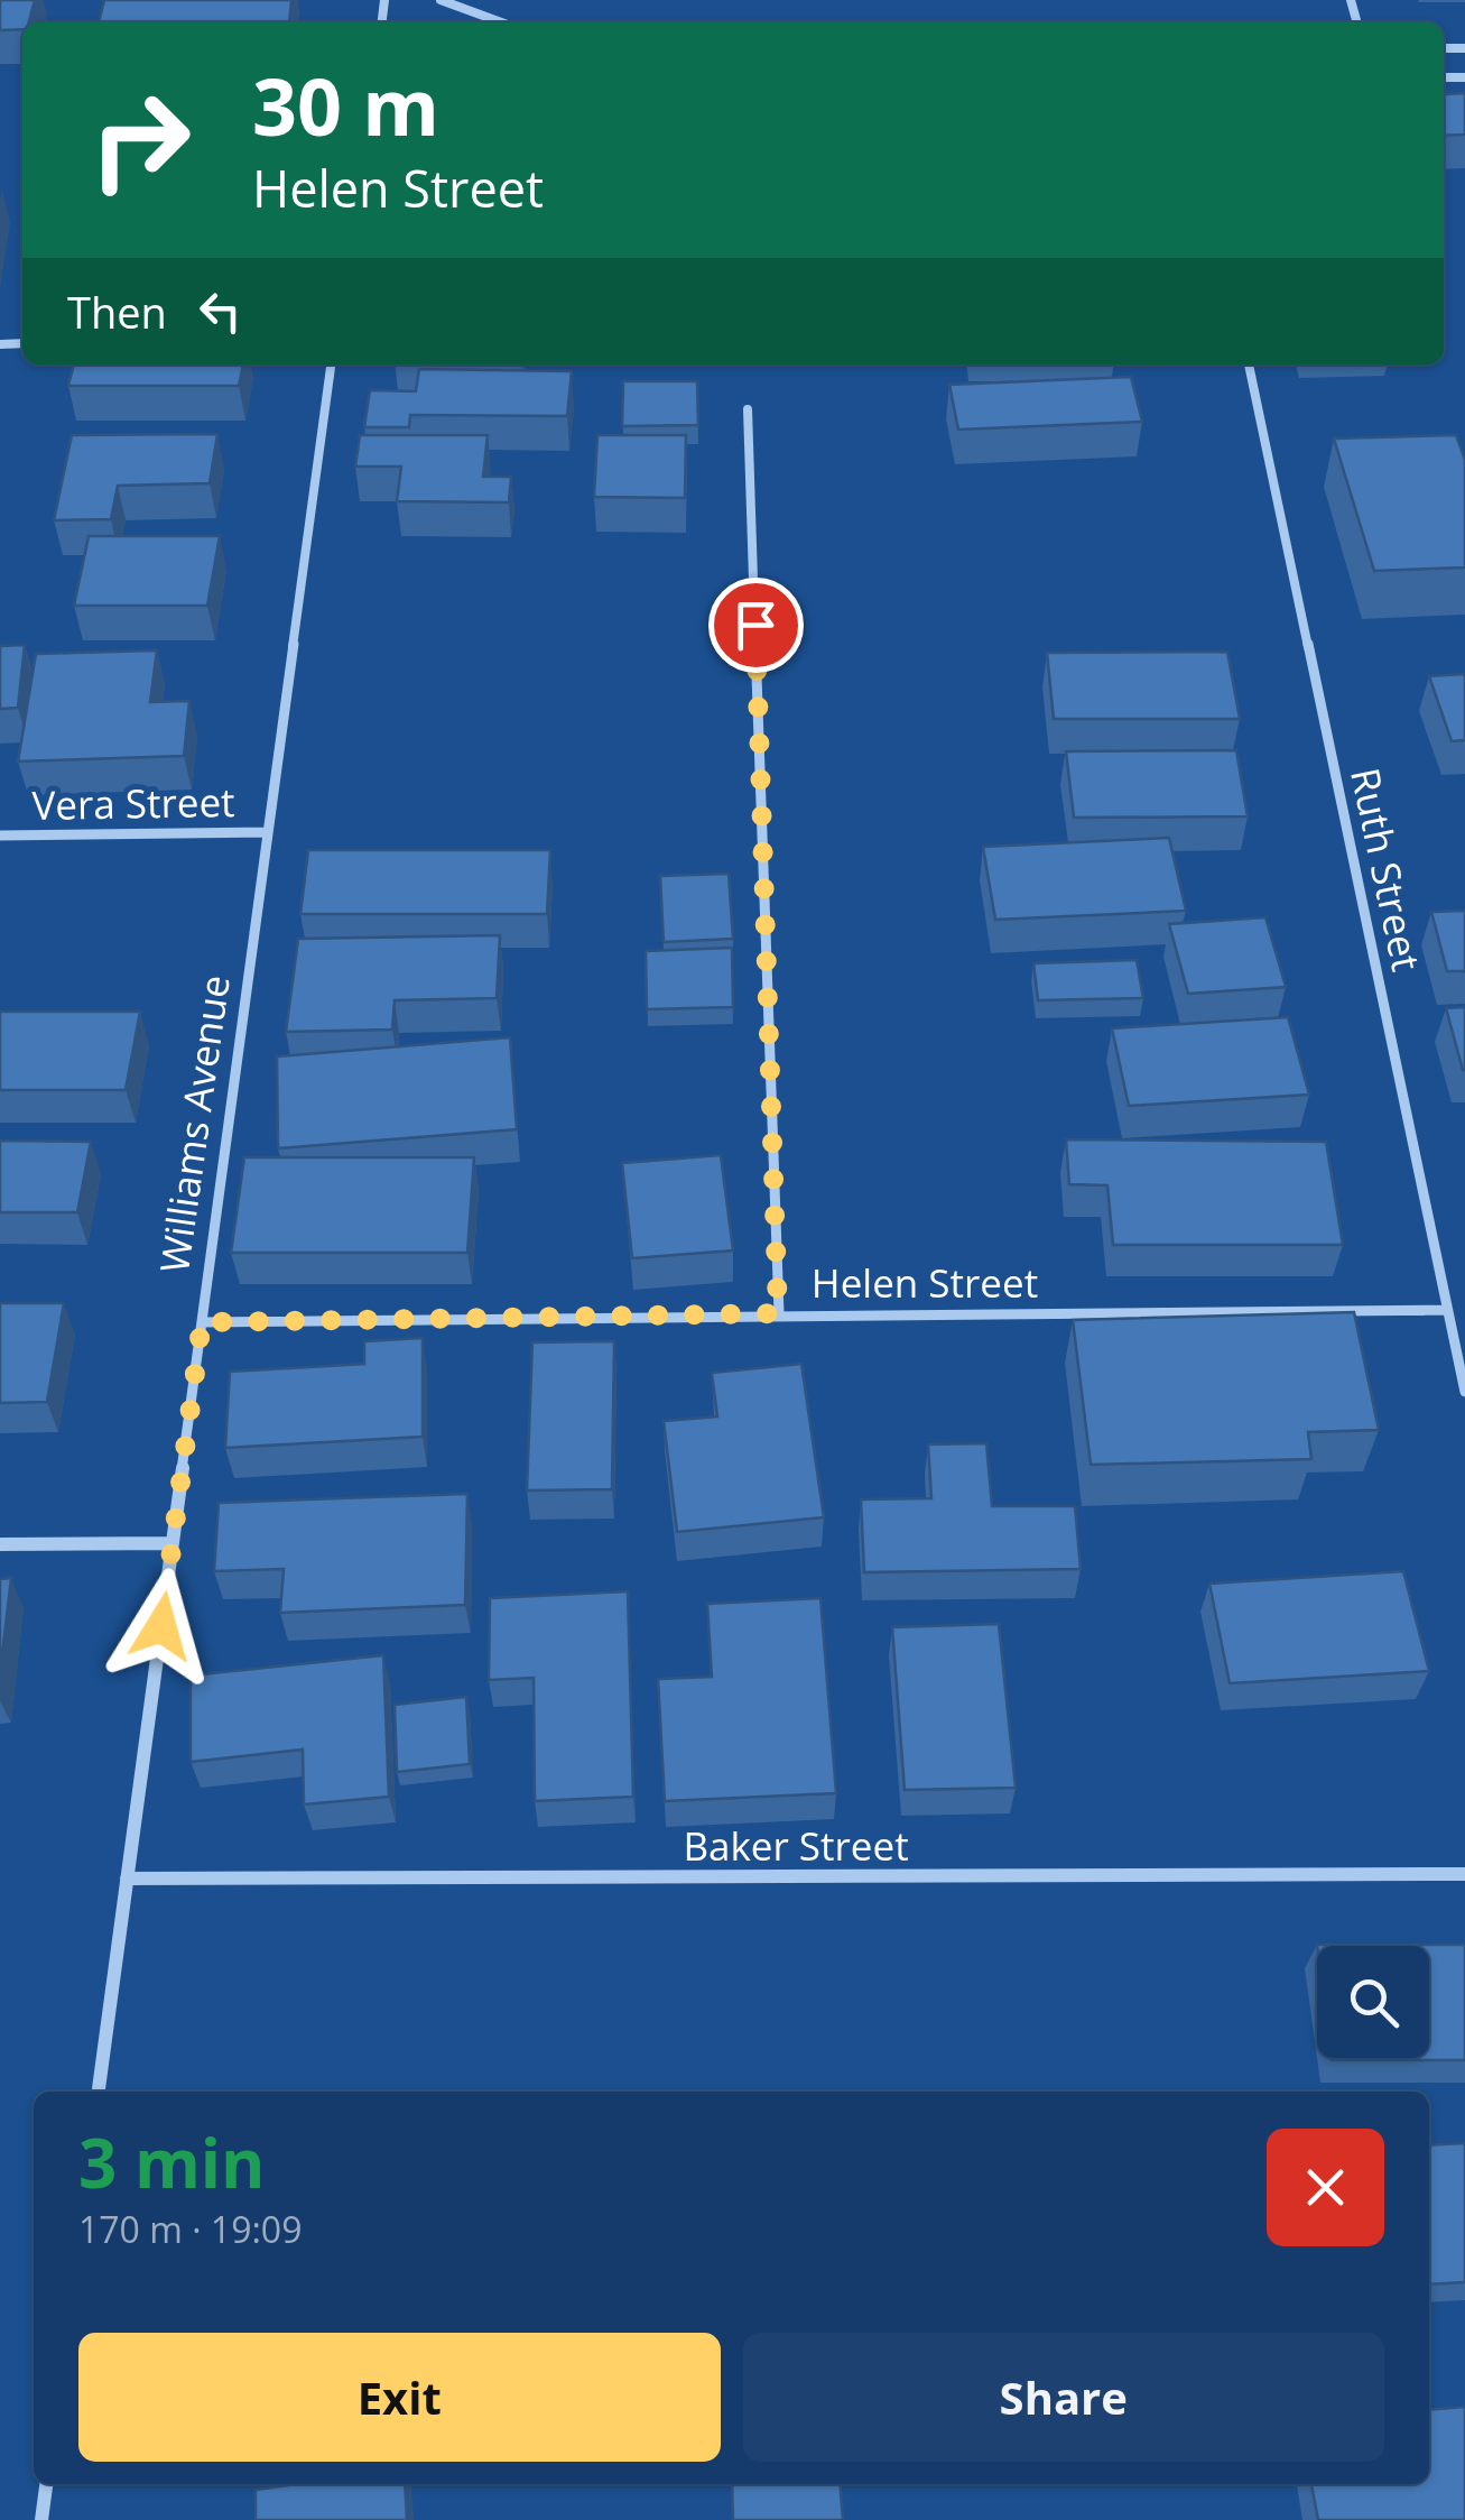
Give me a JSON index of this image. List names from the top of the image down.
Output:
{
  "streets": {
    "street": [
      "Vera Street",
      "Ruth Street",
      "Williams Avenue",
      "Helen Street",
      "Baker Street"
    ]
  },
  "crossings": [
    ["Vera Street", "Williams Avenue"],
    ["Ruth Street", "Helen Street"],
    ["Williams Avenue", "Helen Street"],
    ["Williams Avenue", "Baker Street"]
  ],
  "page": {
    "turn": ["30 m", "Helen Street"],
    "then": "Then",
    "heading": ["3 min", "170 m · 19:09"],
    "buttons": ["Exit", "Share"]
  }
}
